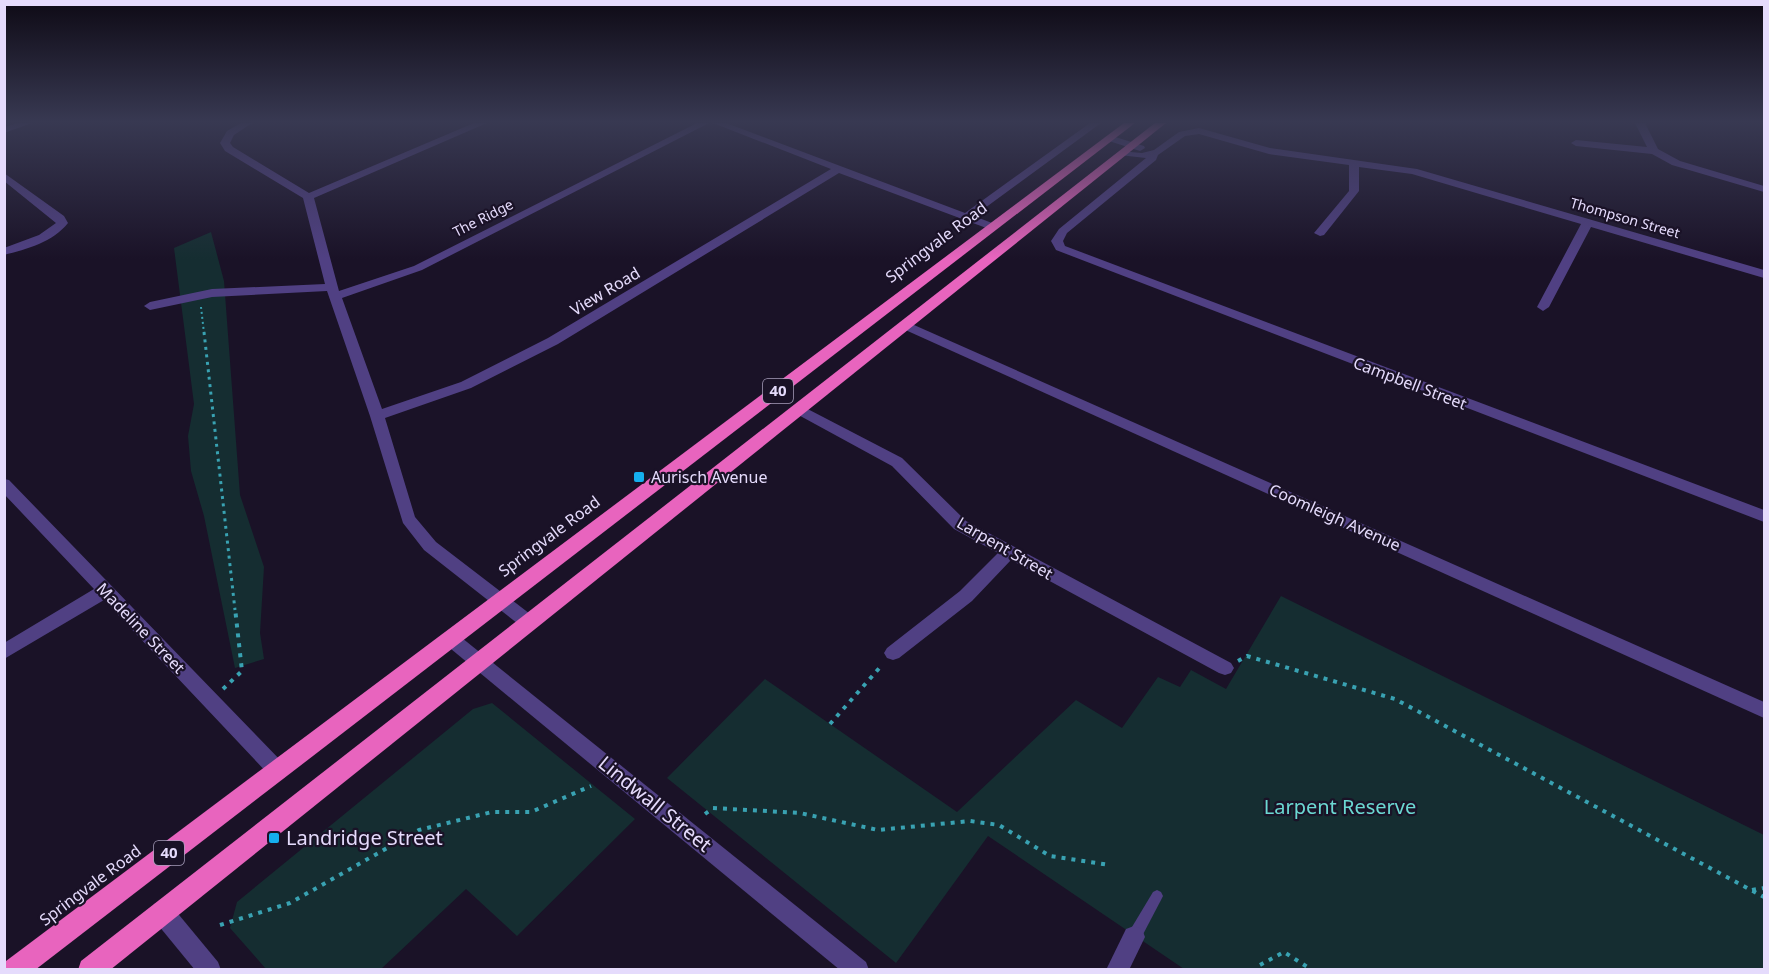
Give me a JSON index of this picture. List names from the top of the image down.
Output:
{
  "streets": {
    "highway": ["Springvale Road", "40"],
    "street": [
      "The Ridge",
      "Thompson Street",
      "View Road",
      "Campbell Street",
      "Coomleigh Avenue",
      "Larpent Street",
      "Madeline Street",
      "Lindwall Street"
    ]
  },
  "crossings": [
    ["Springvale Road", "Madeline Street"],
    ["Springvale Road", "Lindwall Street"],
    ["40", "Coomleigh Avenue"],
    ["40", "Larpent Street"],
    ["40", "Lindwall Street"]
  ],
  "parks": ["Larpent Reserve"],
  "places": {
    "transit": ["Aurisch Avenue", "Landridge Street"]
  }
}
